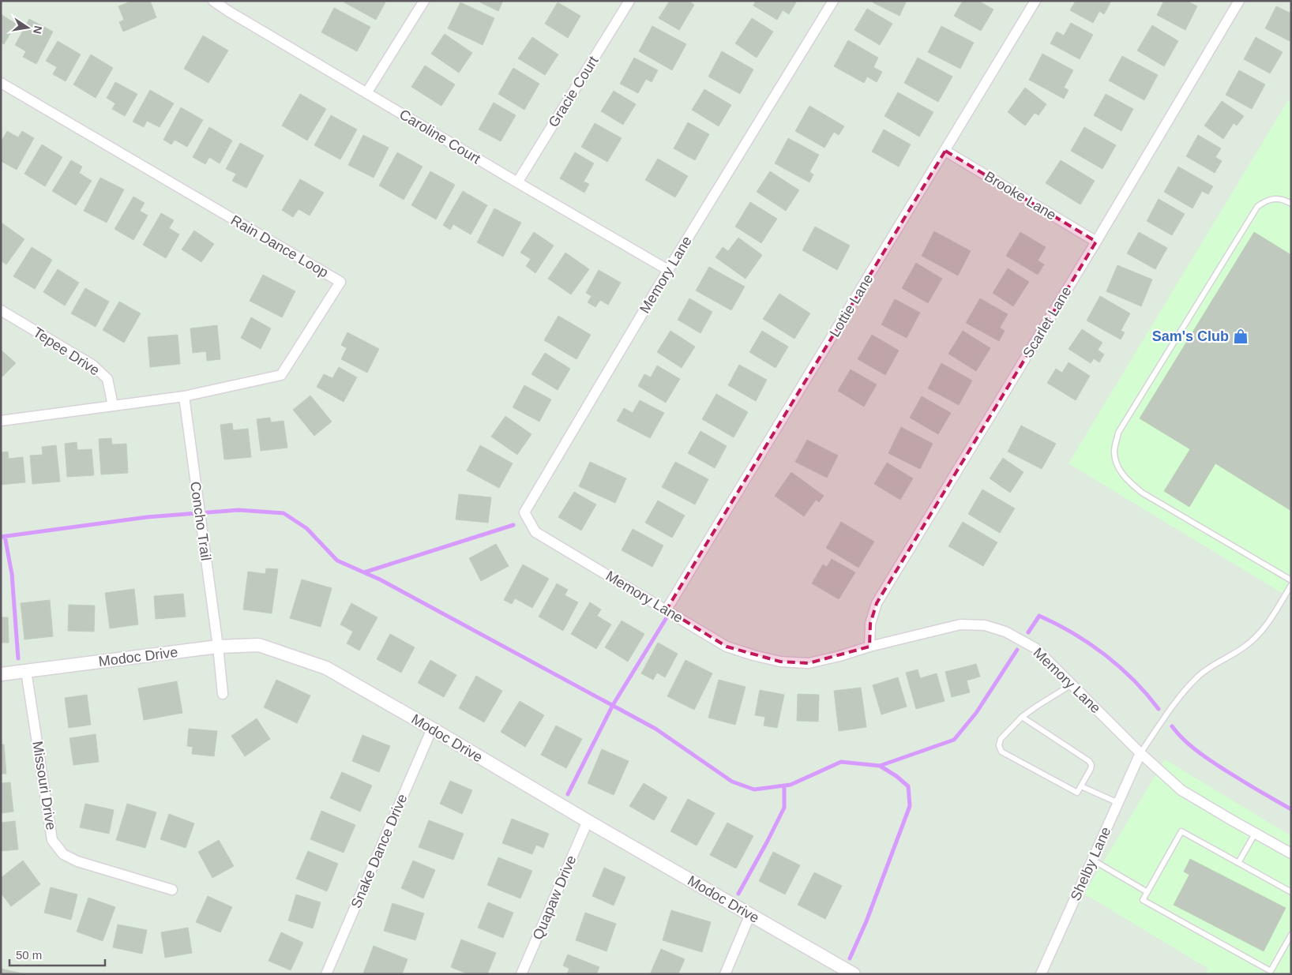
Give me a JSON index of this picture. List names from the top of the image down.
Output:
{
  "streets": {
    "street": [
      "Gracie Court",
      "Caroline Court",
      "Brooke Lane",
      "Rain Dance Loop",
      "Memory Lane",
      "Lottie Lane",
      "Scarlet Lane",
      "Tepee Drive",
      "Concho Trail",
      "Modoc Drive",
      "Missouri Drive",
      "Snake Dance Drive",
      "Shelby Lane",
      "Quapaw Drive"
    ]
  },
  "crossings": [
    ["Gracie Court", "Caroline Court"],
    ["Caroline Court", "Memory Lane"],
    ["Brooke Lane", "Lottie Lane"],
    ["Brooke Lane", "Scarlet Lane"],
    ["Rain Dance Loop", "Tepee Drive"],
    ["Rain Dance Loop", "Concho Trail"],
    ["Memory Lane", "Lottie Lane"],
    ["Memory Lane", "Scarlet Lane"],
    ["Memory Lane", "Shelby Lane"],
    ["Concho Trail", "Modoc Drive"],
    ["Modoc Drive", "Missouri Drive"],
    ["Modoc Drive", "Snake Dance Drive"],
    ["Modoc Drive", "Quapaw Drive"]
  ],
  "places": {
    "shop": ["Sam's Club"]
  },
  "scale_bar": "50 m",
  "north": "right"
}
